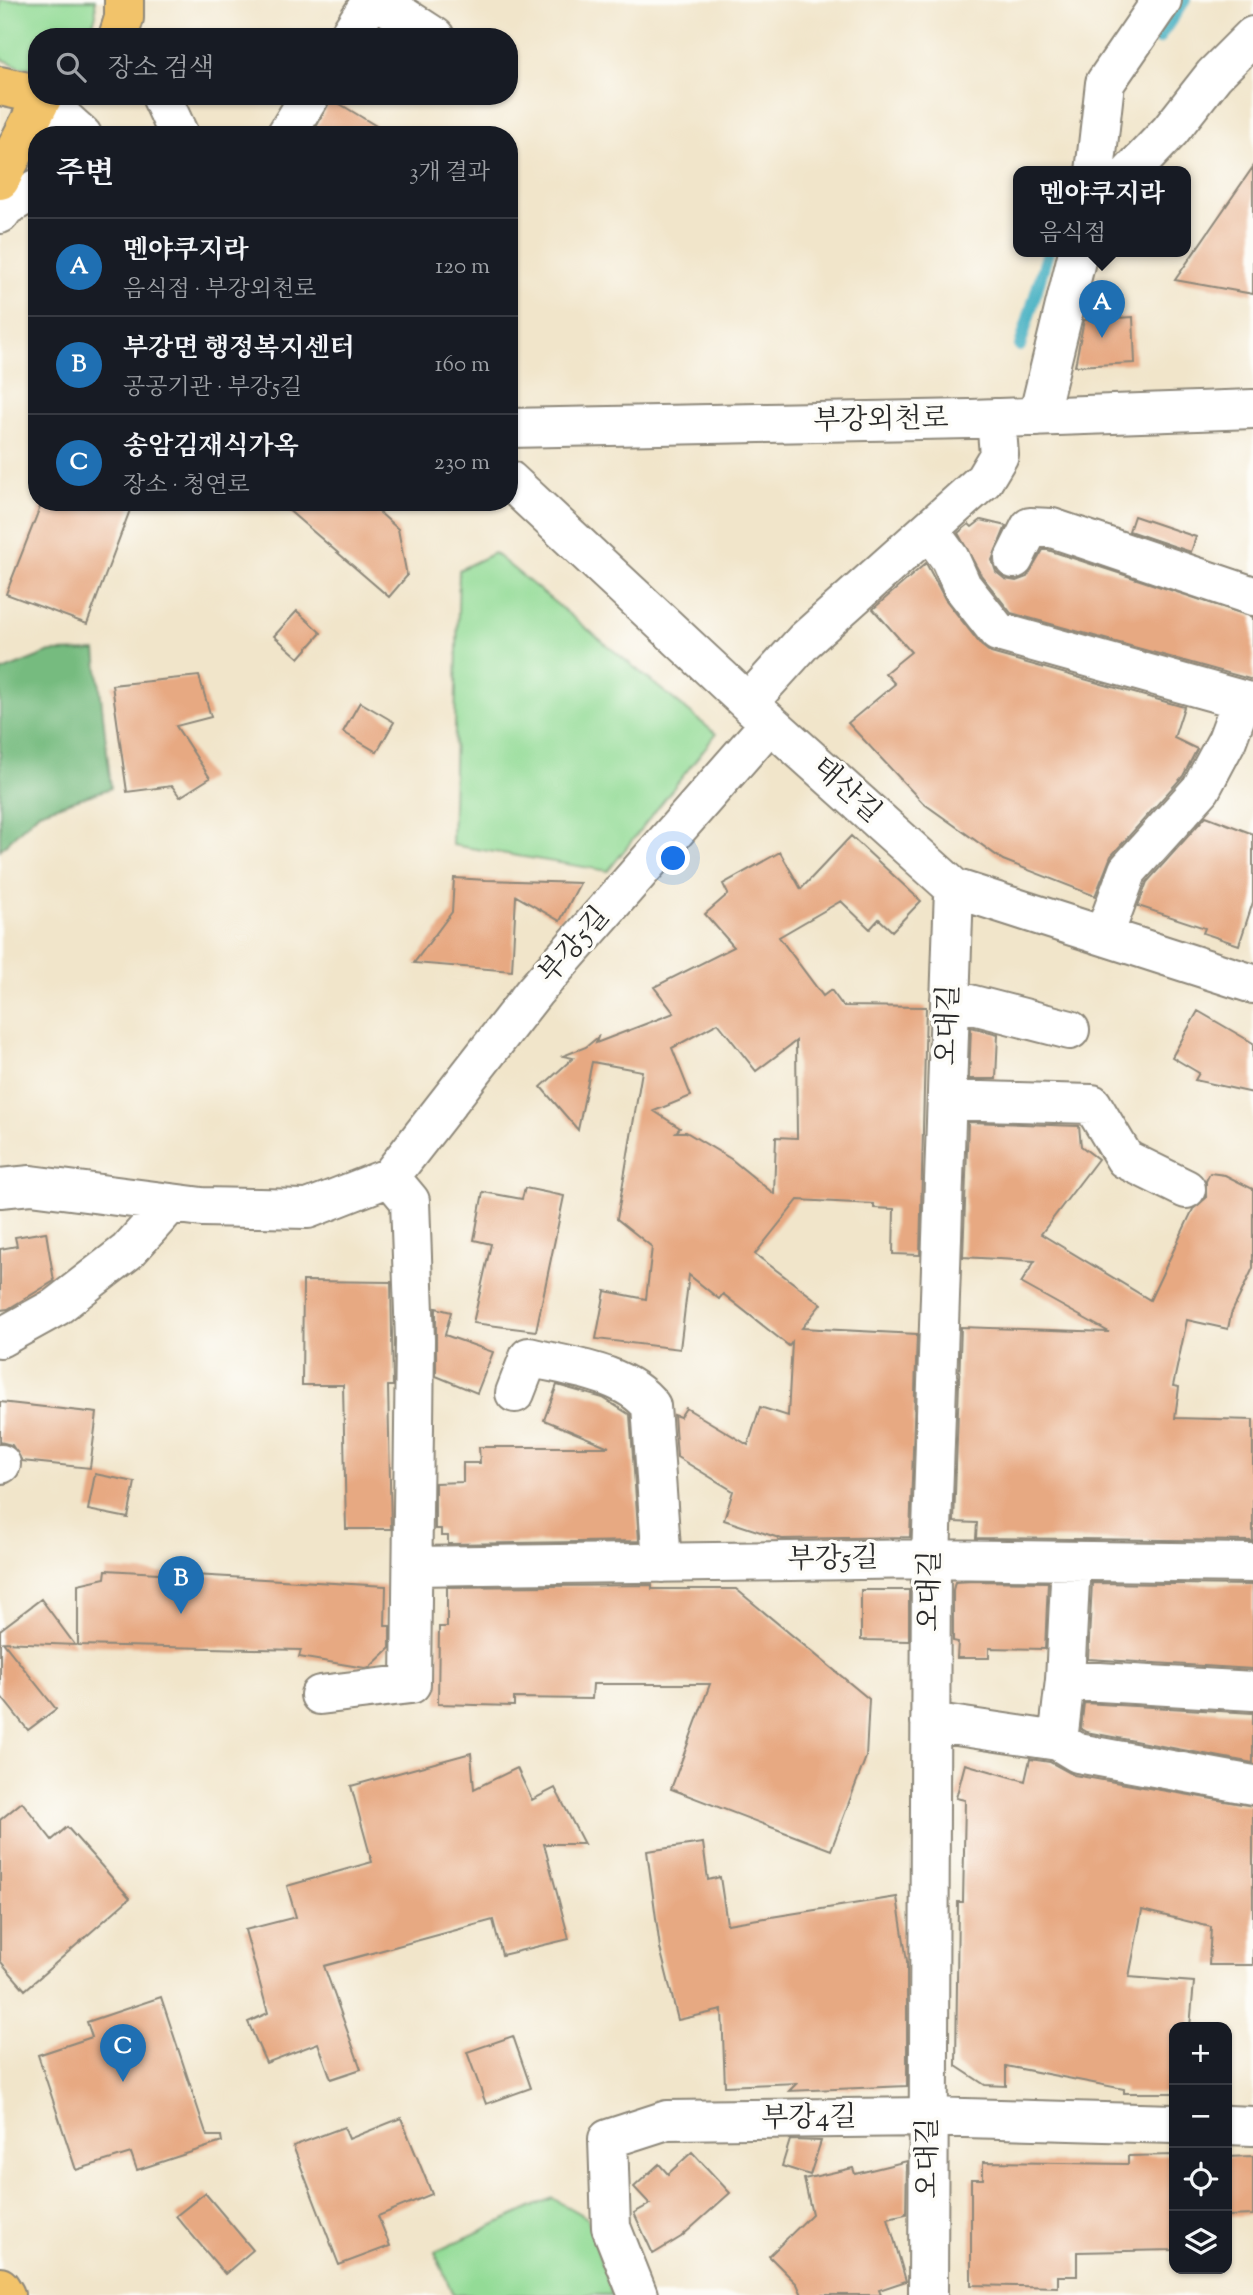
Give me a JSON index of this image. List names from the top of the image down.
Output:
{
  "streets": {
    "street": [
      "부강외천로",
      "태산길",
      "부강5길",
      "오대길",
      "부강4길"
    ]
  },
  "crossings": [
    ["부강외천로", "부강5길"],
    ["태산길", "부강5길"],
    ["태산길", "오대길"],
    ["부강5길", "오대길"],
    ["오대길", "부강4길"]
  ],
  "page": {
    "search": "장소 검색",
    "heading": ["주변", "3개 결과"],
    "popup": ["멘야쿠지라", "음식점"],
    "list": [
      {
        "mark": "A",
        "name": "멘야쿠지라",
        "note": "음식점 · 부강외천로",
        "value": "120 m"
      },
      {
        "mark": "B",
        "name": "부강면 행정복지센터",
        "note": "공공기관 · 부강5길",
        "value": "160 m"
      },
      {
        "mark": "C",
        "name": "송암김재식가옥",
        "note": "장소 · 청연로",
        "value": "230 m"
      }
    ],
    "pins": ["A", "B", "C"],
    "map_buttons": ["+", "−"]
  }
}
